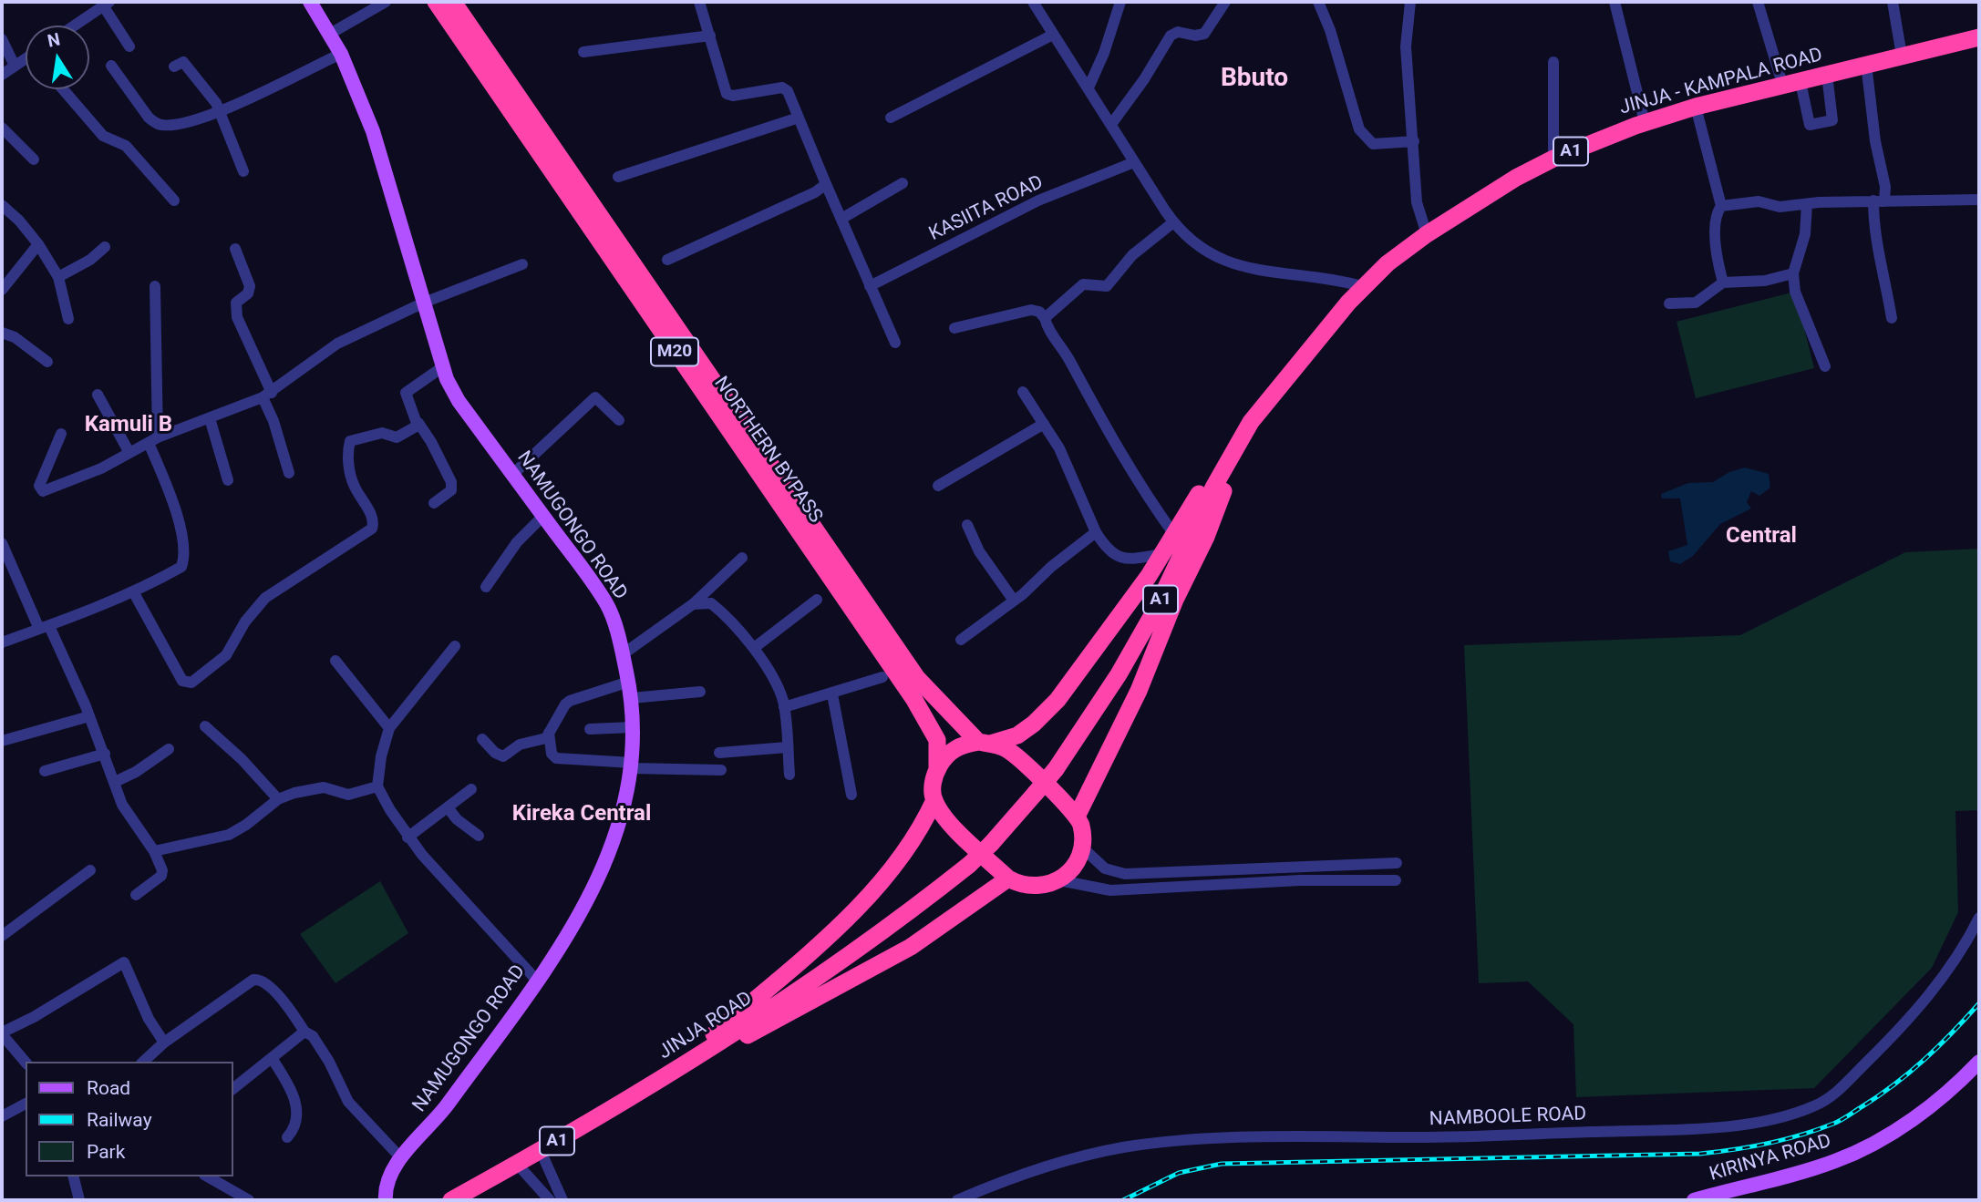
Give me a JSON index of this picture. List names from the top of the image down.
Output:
{
  "streets": {
    "highway": [
      "JINJA - KAMPALA ROAD",
      "A1",
      "M20",
      "NORTHERN BYPASS",
      "JINJA ROAD"
    ],
    "main road": ["NAMUGONGO ROAD", "KIRINYA ROAD"],
    "street": ["KASIITA ROAD", "NAMBOOLE ROAD"]
  },
  "crossings": [
    ["JINJA - KAMPALA ROAD", "JINJA ROAD"]
  ],
  "districts": [
    "Bbuto",
    "Kamuli B",
    "Central",
    "Kireka Central"
  ],
  "legend": ["Road", "Railway", "Park"],
  "north": "top"
}
